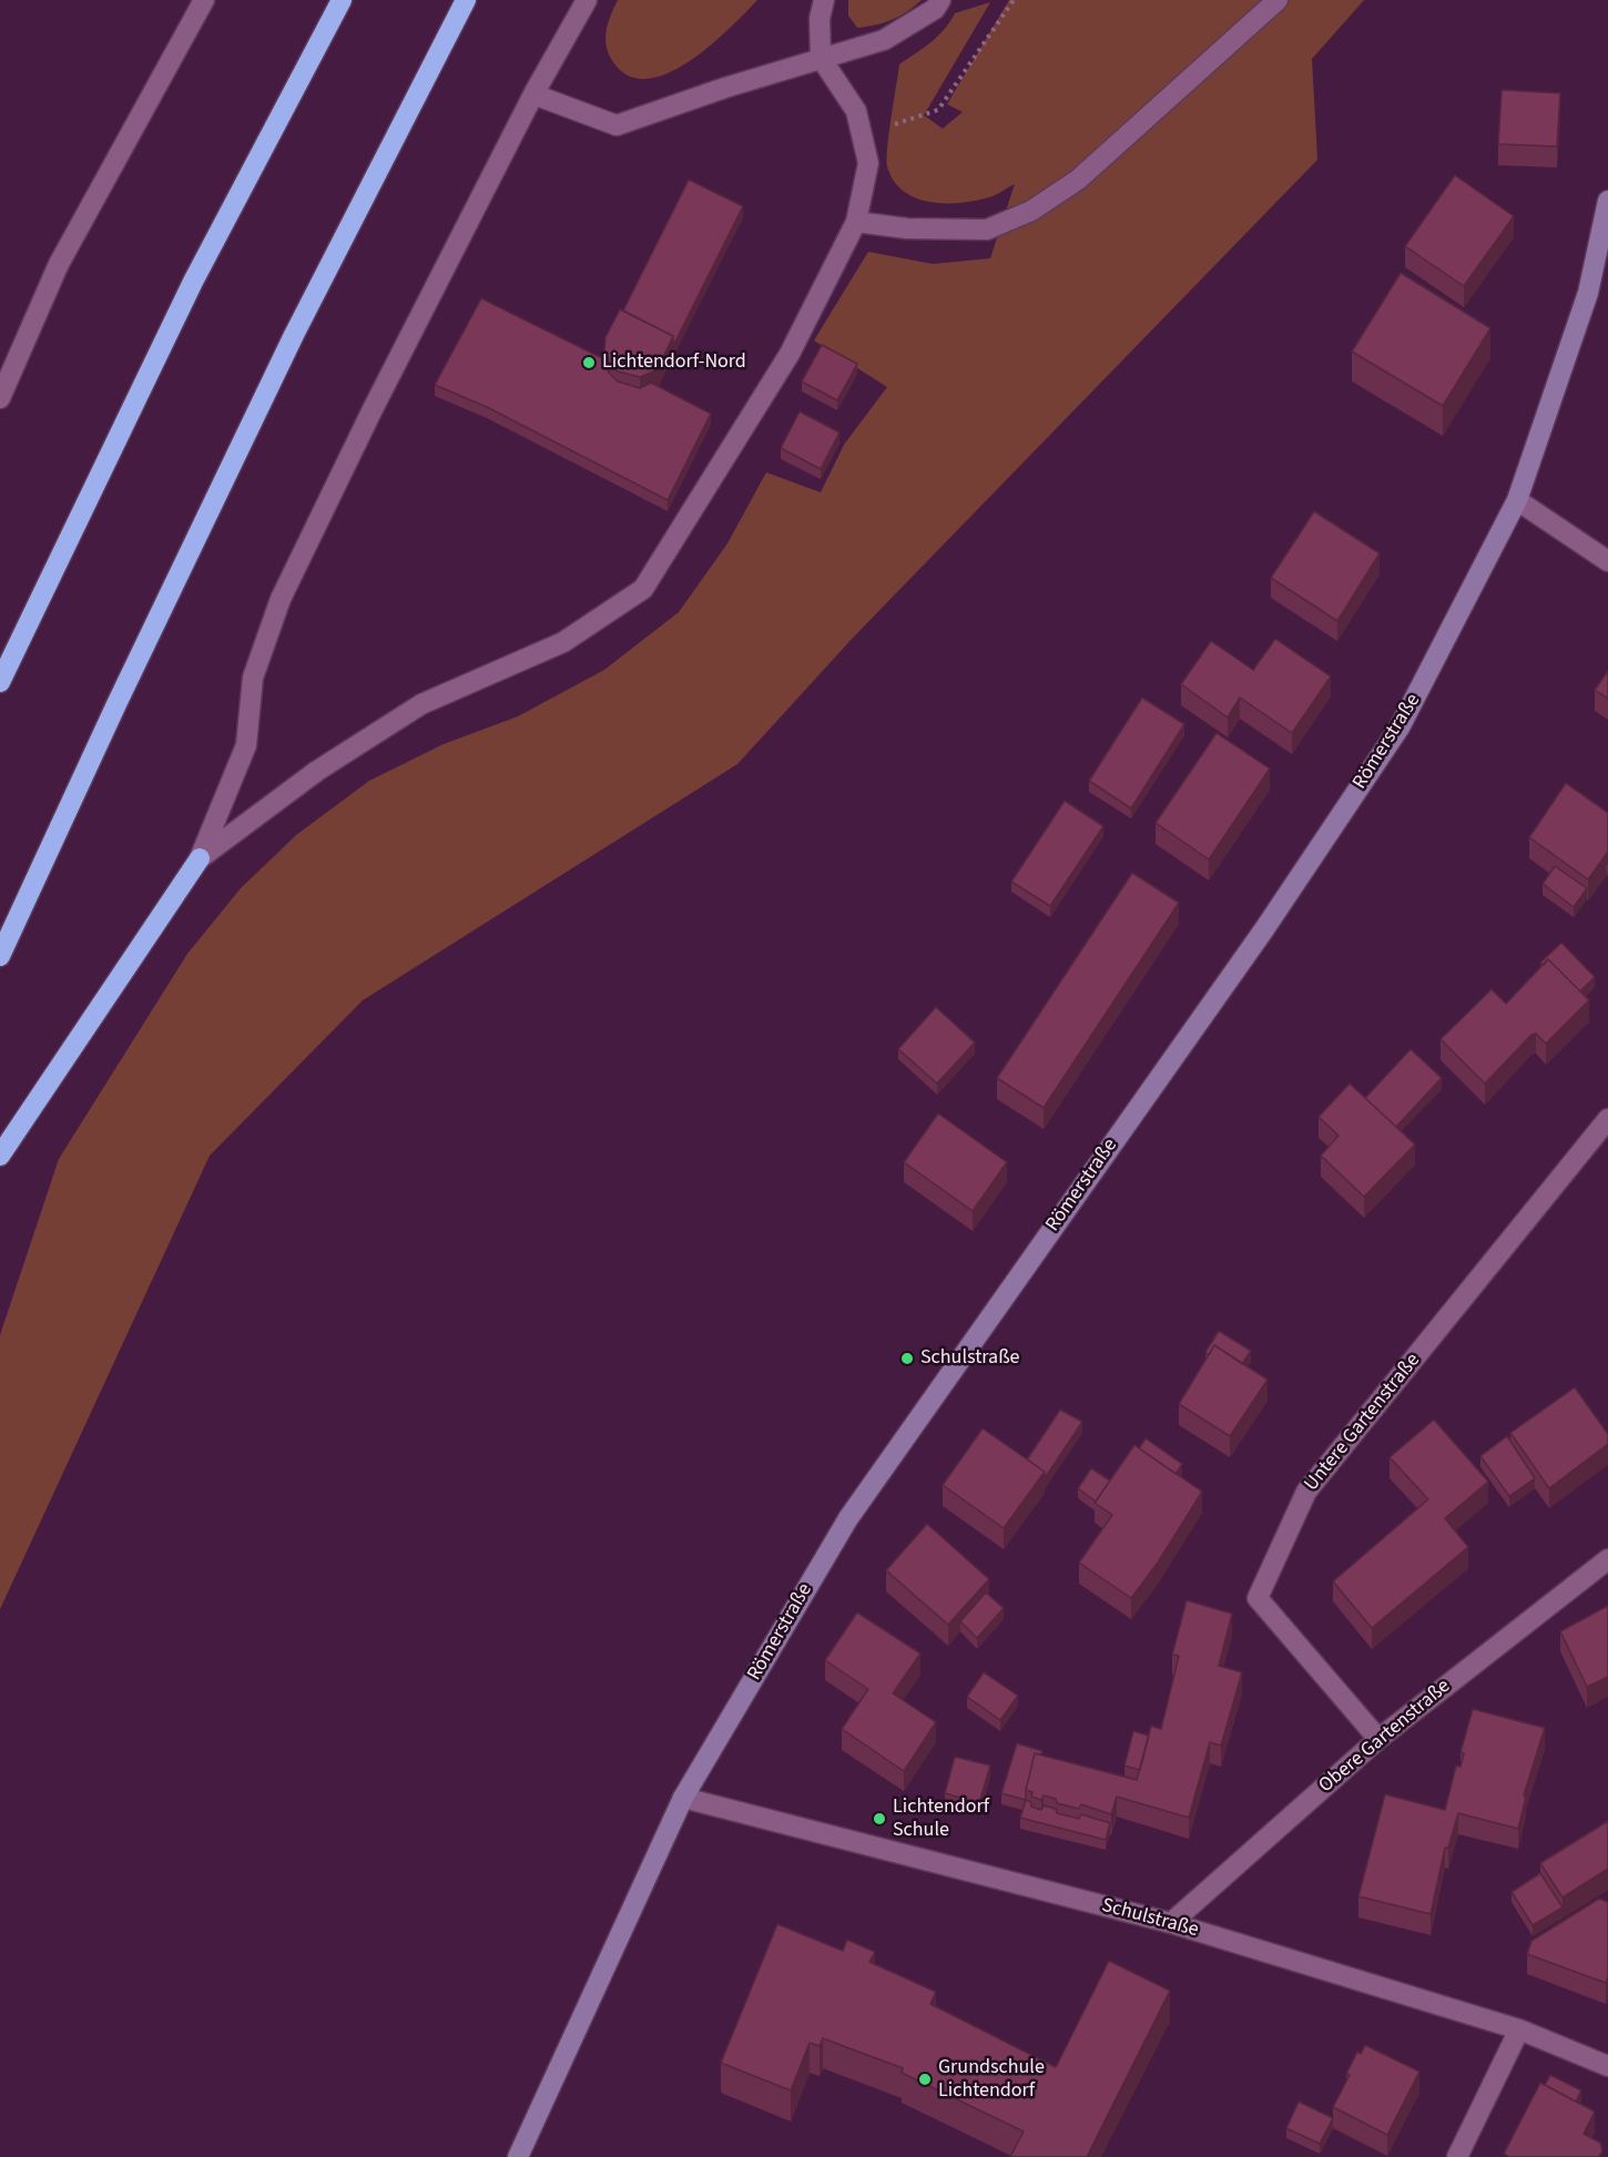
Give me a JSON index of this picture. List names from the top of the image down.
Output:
{
  "streets": {
    "street": [
      "Römerstraße",
      "Untere Gartenstraße",
      "Obere Gartenstraße",
      "Schulstraße"
    ]
  },
  "crossings": [
    ["Römerstraße", "Schulstraße"],
    ["Untere Gartenstraße", "Obere Gartenstraße"],
    ["Obere Gartenstraße", "Schulstraße"]
  ],
  "places": [
    "Lichtendorf-Nord",
    "Schulstraße",
    "Lichtendorf Schule",
    "Grundschule Lichtendorf"
  ]
}
